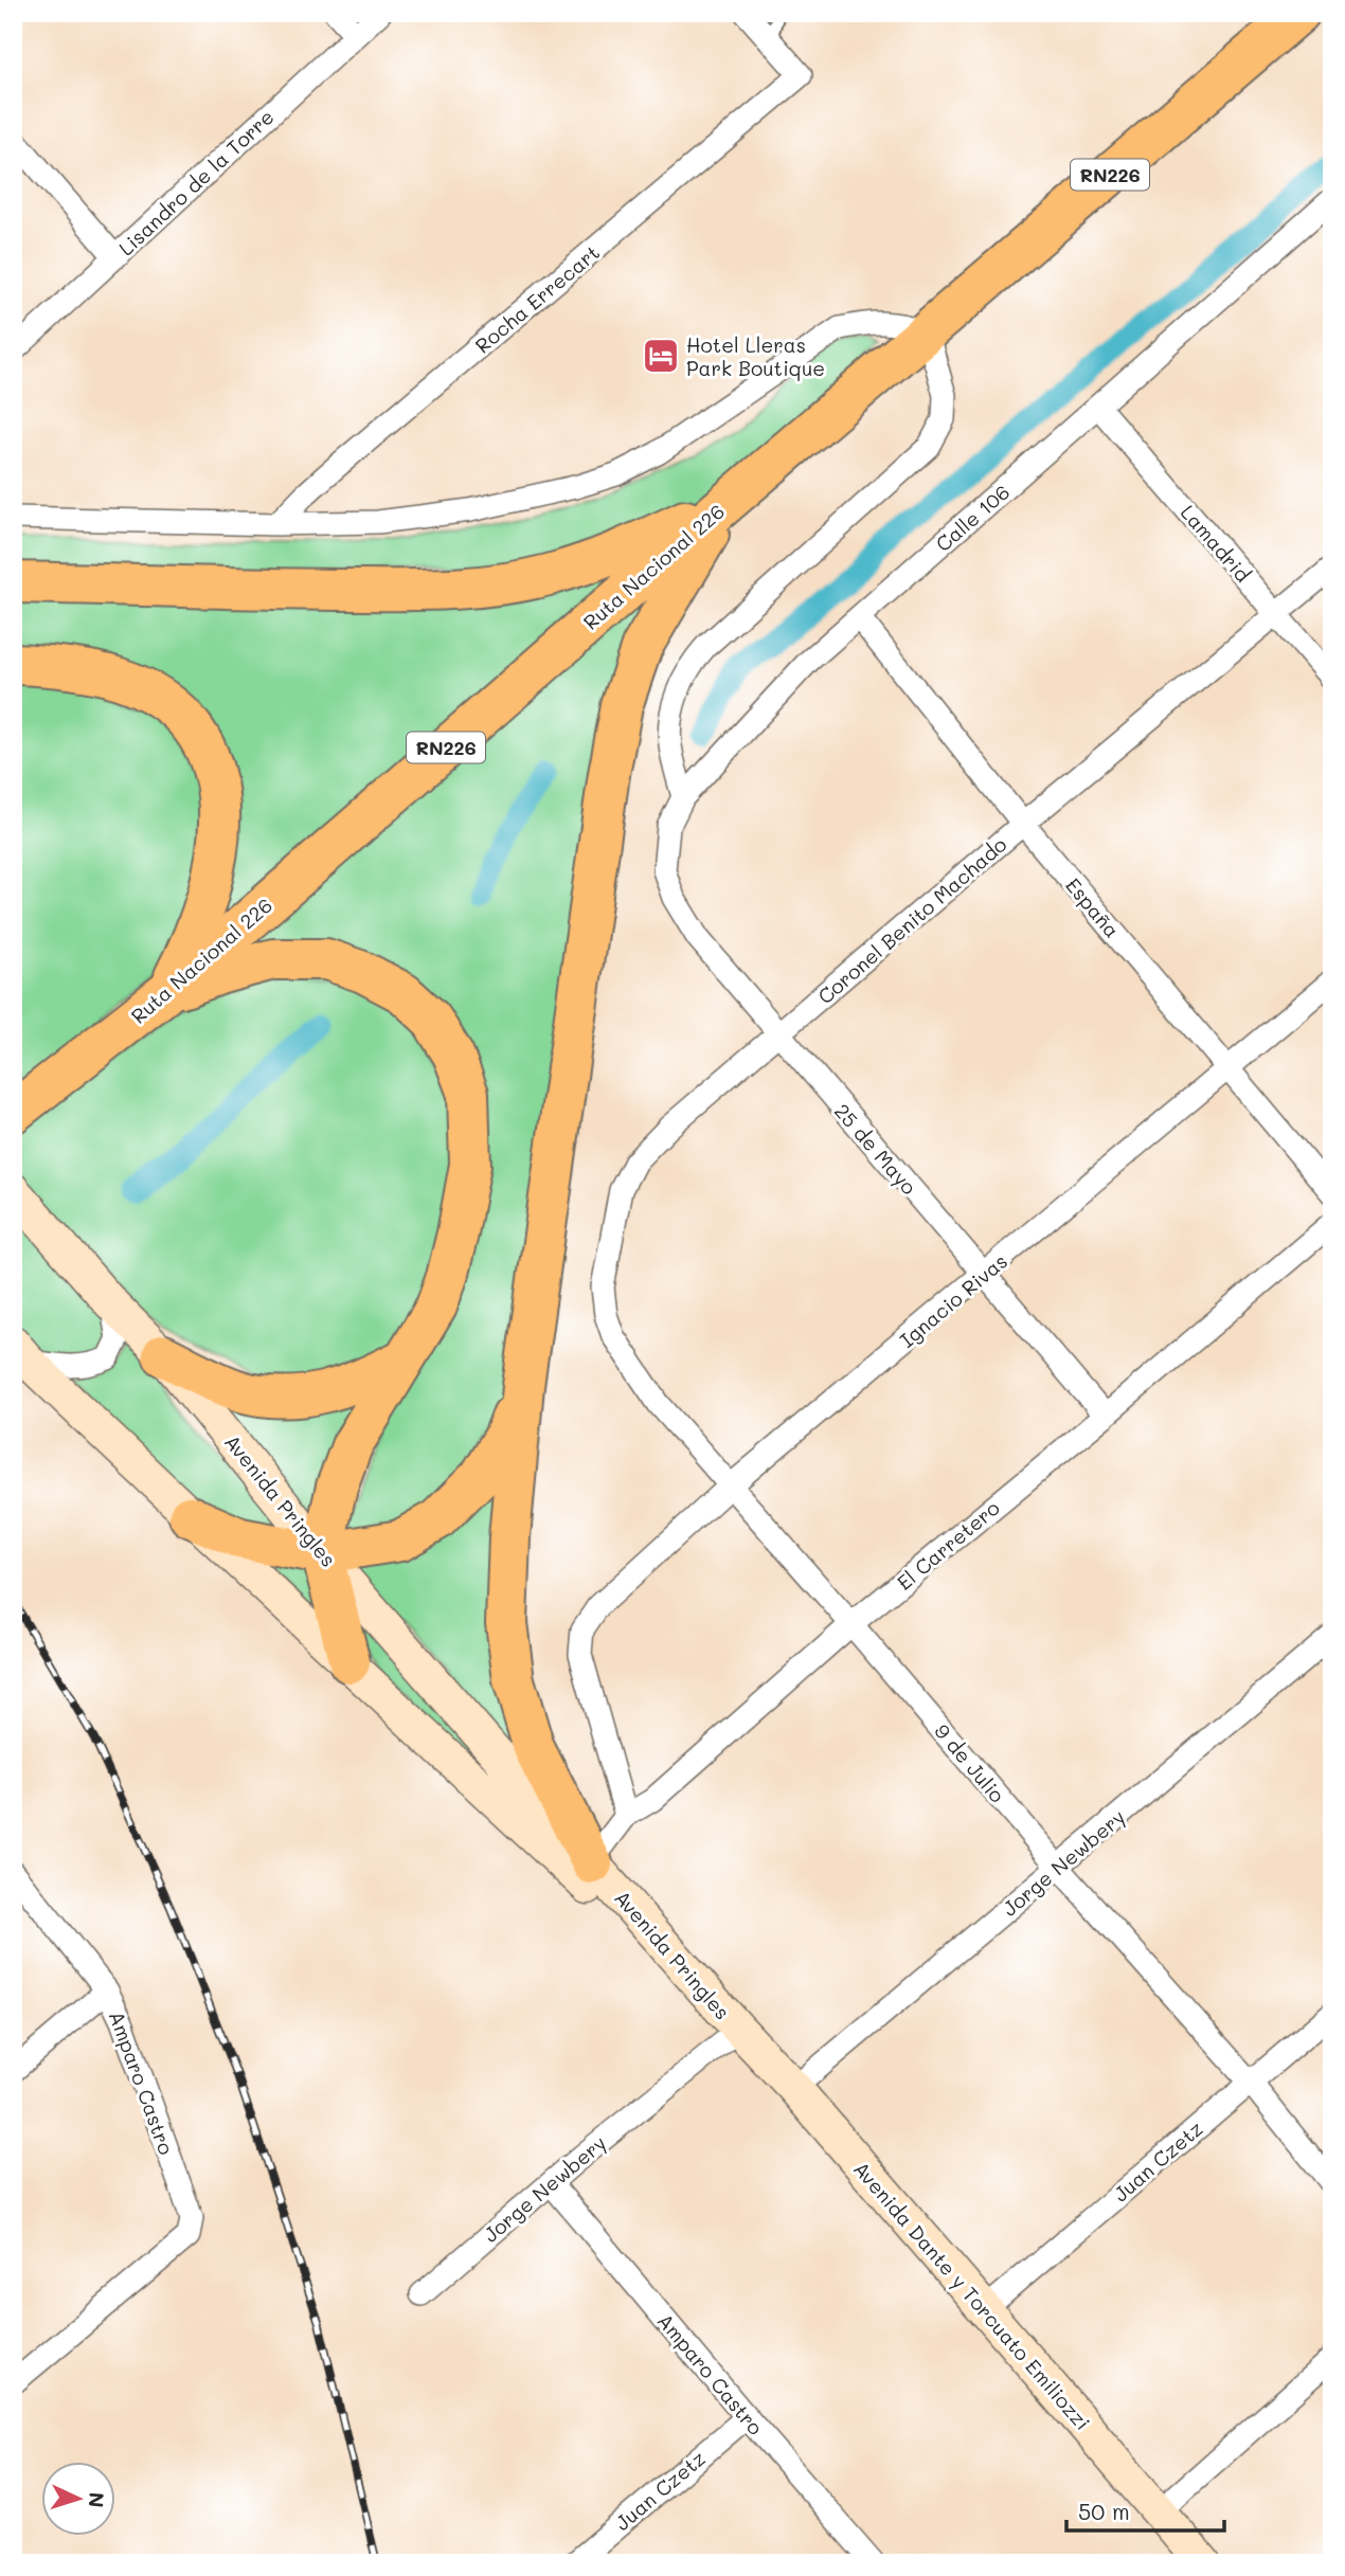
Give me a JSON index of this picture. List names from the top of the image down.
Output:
{
  "streets": {
    "highway": ["RN226", "Ruta Nacional 226"],
    "main road": ["Avenida Pringles", "Avenida Dante y Torcuato Emiliozzi"],
    "street": [
      "Lisandro de la Torre",
      "Rocha Errecart",
      "Calle 106",
      "Lamadrid",
      "España",
      "Coronel Benito Machado",
      "25 de Mayo",
      "Ignacio Rivas",
      "El Carretero",
      "9 de Julio",
      "Jorge Newbery",
      "Amparo Castro",
      "Juan Czetz"
    ]
  },
  "crossings": [
    ["Calle 106", "Lamadrid"],
    ["Calle 106", "España"],
    ["Calle 106", "25 de Mayo"],
    ["Lamadrid", "Coronel Benito Machado"],
    ["España", "Coronel Benito Machado"],
    ["España", "Ignacio Rivas"],
    ["Coronel Benito Machado", "25 de Mayo"],
    ["Coronel Benito Machado", "9 de Julio"],
    ["25 de Mayo", "Ignacio Rivas"],
    ["25 de Mayo", "El Carretero"],
    ["Ignacio Rivas", "El Carretero"],
    ["Ignacio Rivas", "9 de Julio"],
    ["Avenida Pringles", "El Carretero"],
    ["Avenida Pringles", "Jorge Newbery"],
    ["Avenida Pringles", "Avenida Dante y Torcuato Emiliozzi"],
    ["El Carretero", "9 de Julio"],
    ["9 de Julio", "Jorge Newbery"],
    ["9 de Julio", "Juan Czetz"],
    ["Jorge Newbery", "Amparo Castro"],
    ["Jorge Newbery", "Avenida Dante y Torcuato Emiliozzi"],
    ["Amparo Castro", "Juan Czetz"],
    ["Juan Czetz", "Avenida Dante y Torcuato Emiliozzi"]
  ],
  "places": {
    "hotel": ["Hotel Lleras Park Boutique"]
  },
  "scale_bar": "50 m",
  "north": "right"
}
